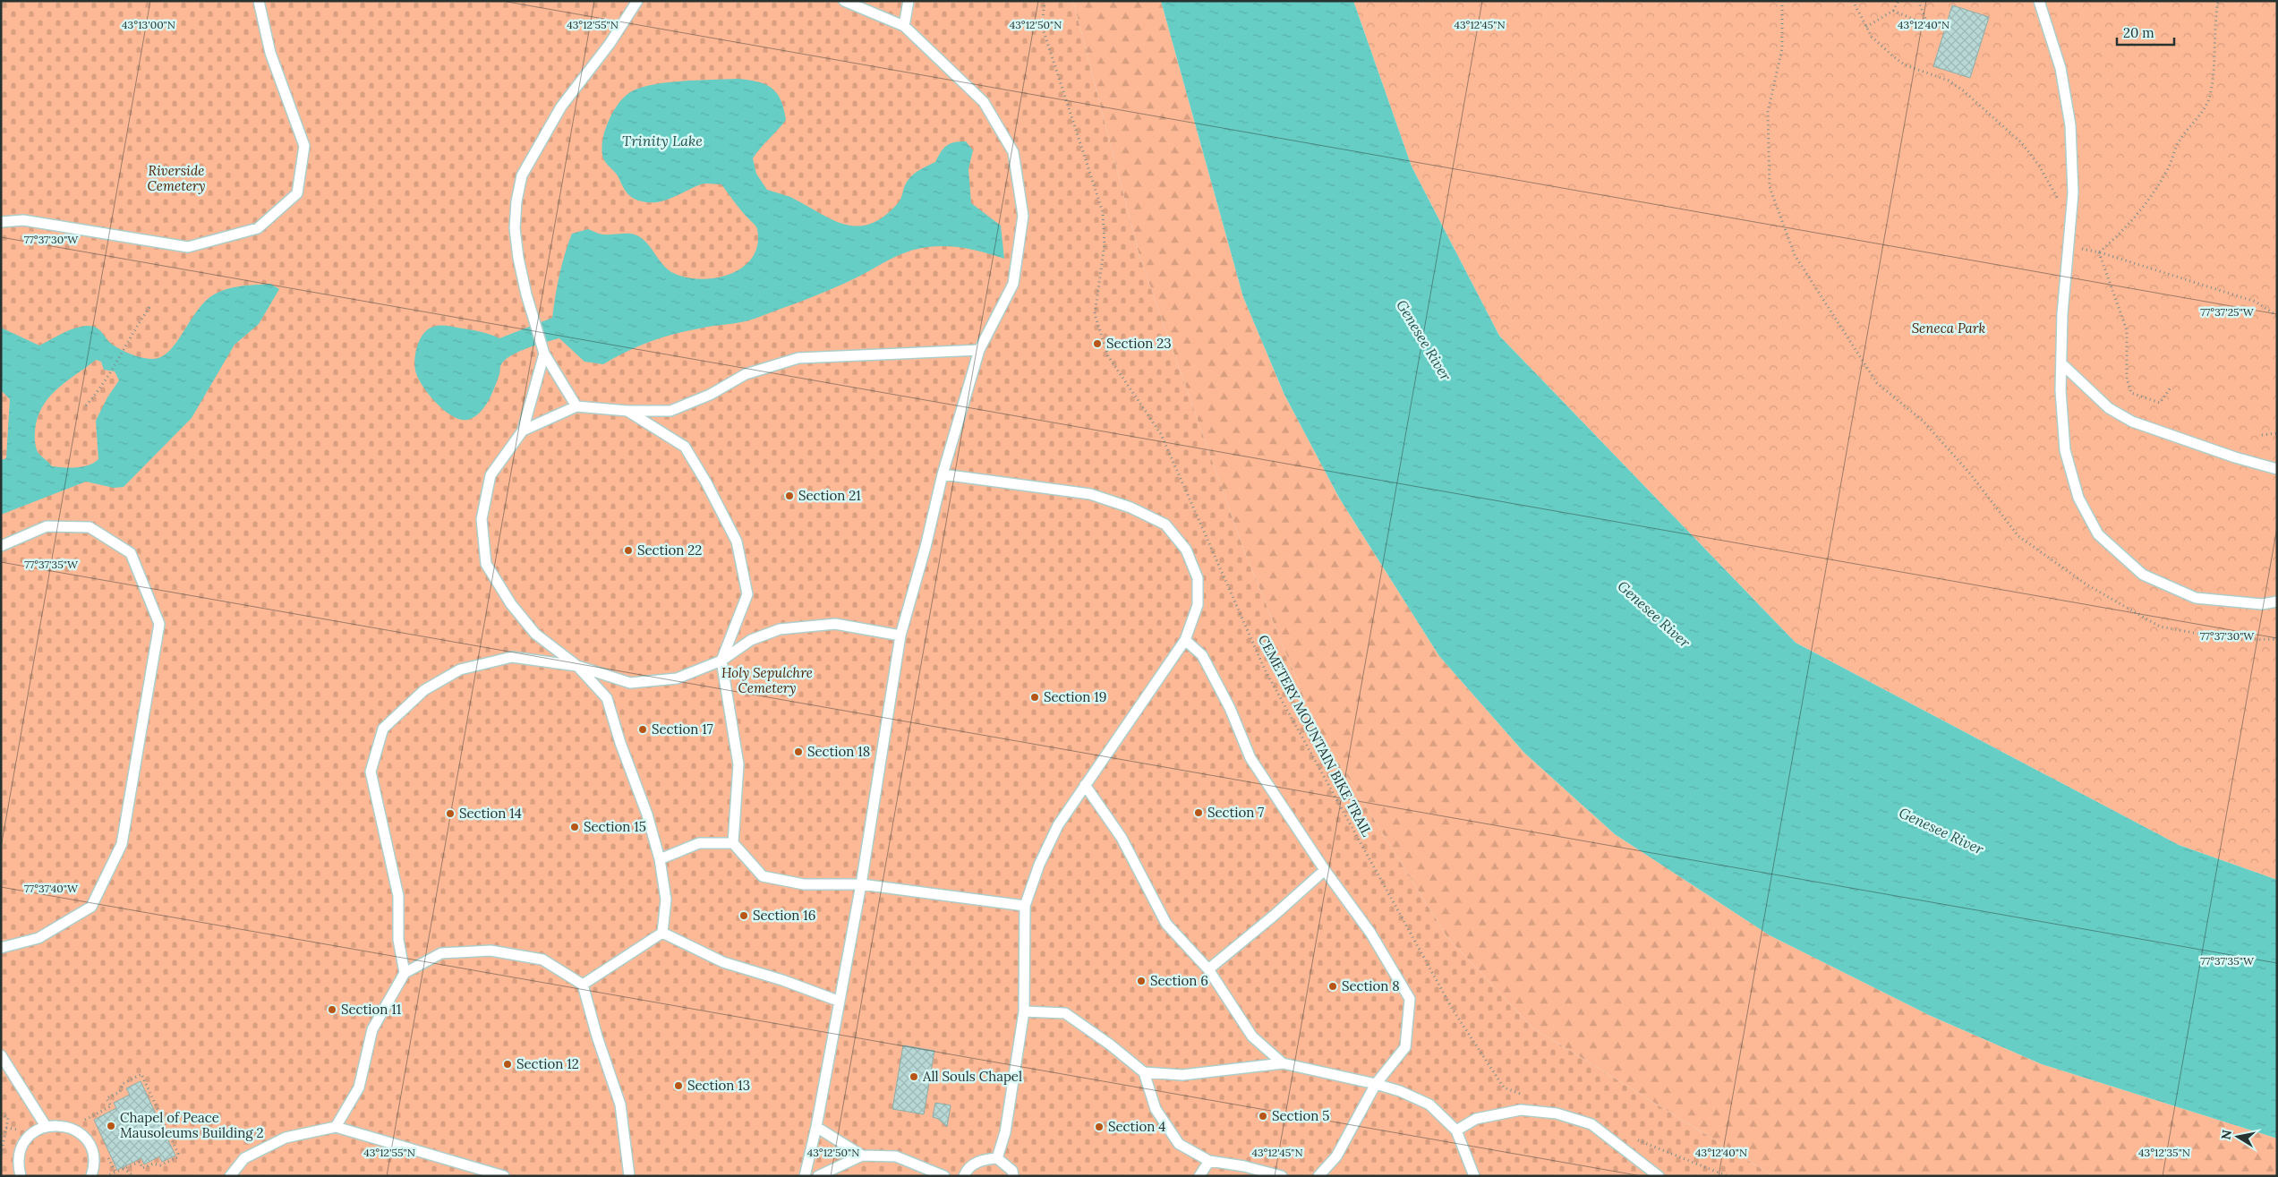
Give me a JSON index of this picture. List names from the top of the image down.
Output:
{
  "streets": {
    "path": ["CEMETERY MOUNTAIN BIKE TRAIL"]
  },
  "water": ["Trinity Lake", "Genesee River"],
  "parks": ["Riverside Cemetery", "Seneca Park", "Holy Sepulchre Cemetery"],
  "places": [
    "Section 23",
    "Section 21",
    "Section 22",
    "Section 19",
    "Section 17",
    "Section 18",
    "Section 7",
    "Section 14",
    "Section 15",
    "Section 16",
    "Section 6",
    "Section 8",
    "Section 11",
    "Section 12",
    "All Souls Chapel",
    "Section 13",
    "Section 5",
    "Chapel of Peace Mausoleums Building 2",
    "Section 4"
  ],
  "scale_bar": "20 m",
  "north": "left",
  "coordinates": [
    "43°13'00\"N",
    "43°12'55\"N",
    "43°12'50\"N",
    "43°12'45\"N",
    "43°12'40\"N",
    "77°37'30\"W",
    "77°37'25\"W",
    "77°37'35\"W",
    "77°37'40\"W",
    "43°12'35\"N"
  ]
}
